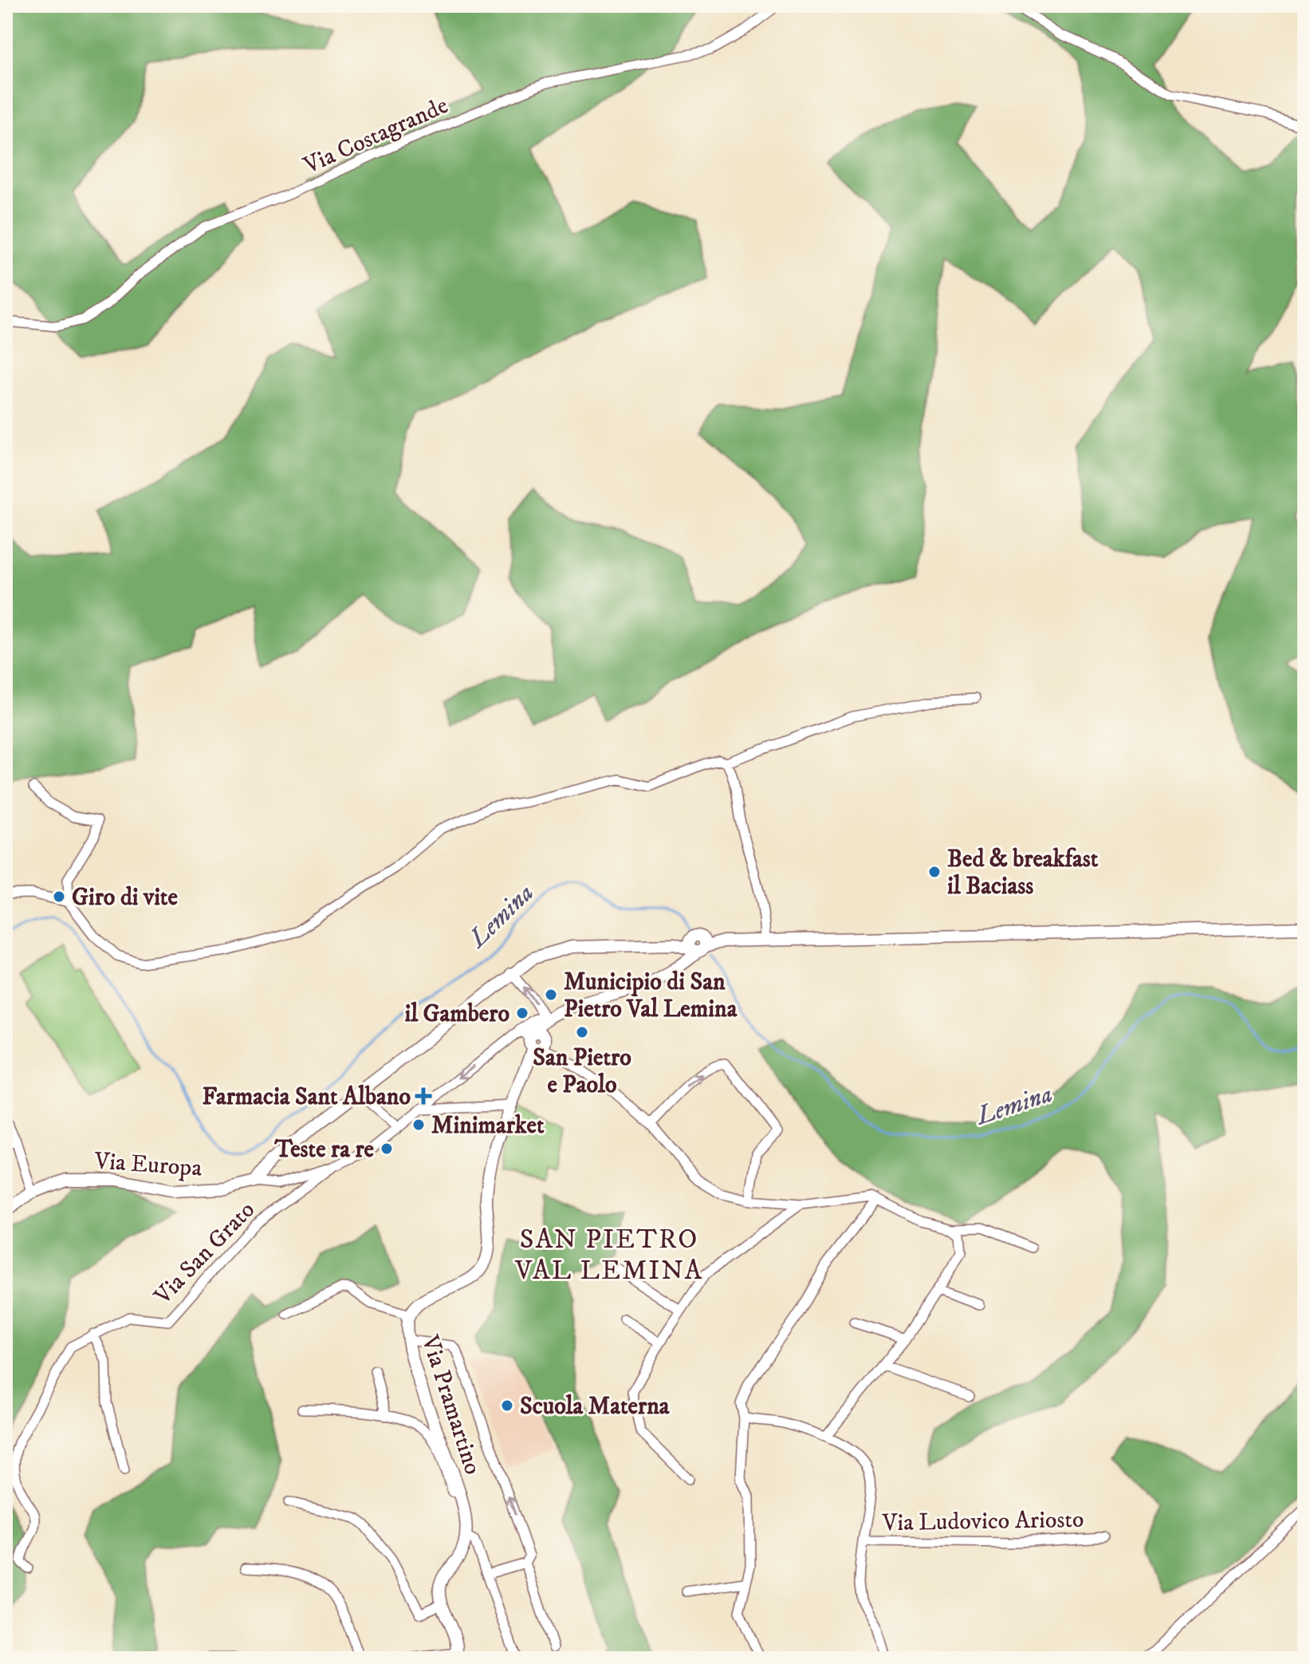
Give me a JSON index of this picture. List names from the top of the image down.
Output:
{
  "streets": {
    "street": [
      "Via Costagrande",
      "Via Europa",
      "Via San Grato",
      "Via Pramartino",
      "Via Ludovico Ariosto"
    ]
  },
  "districts": ["SAN PIETRO VAL LEMINA"],
  "water": ["Lemina"],
  "places": {
    "other": [
      "Bed & breakfast il Baciass",
      "Giro di vite",
      "Municipio di San Pietro Val Lemina",
      "il Gambero",
      "San Pietro e Paolo",
      "Minimarket",
      "Teste ra re",
      "Scuola Materna"
    ],
    "health": ["Farmacia Sant Albano"]
  }
}
